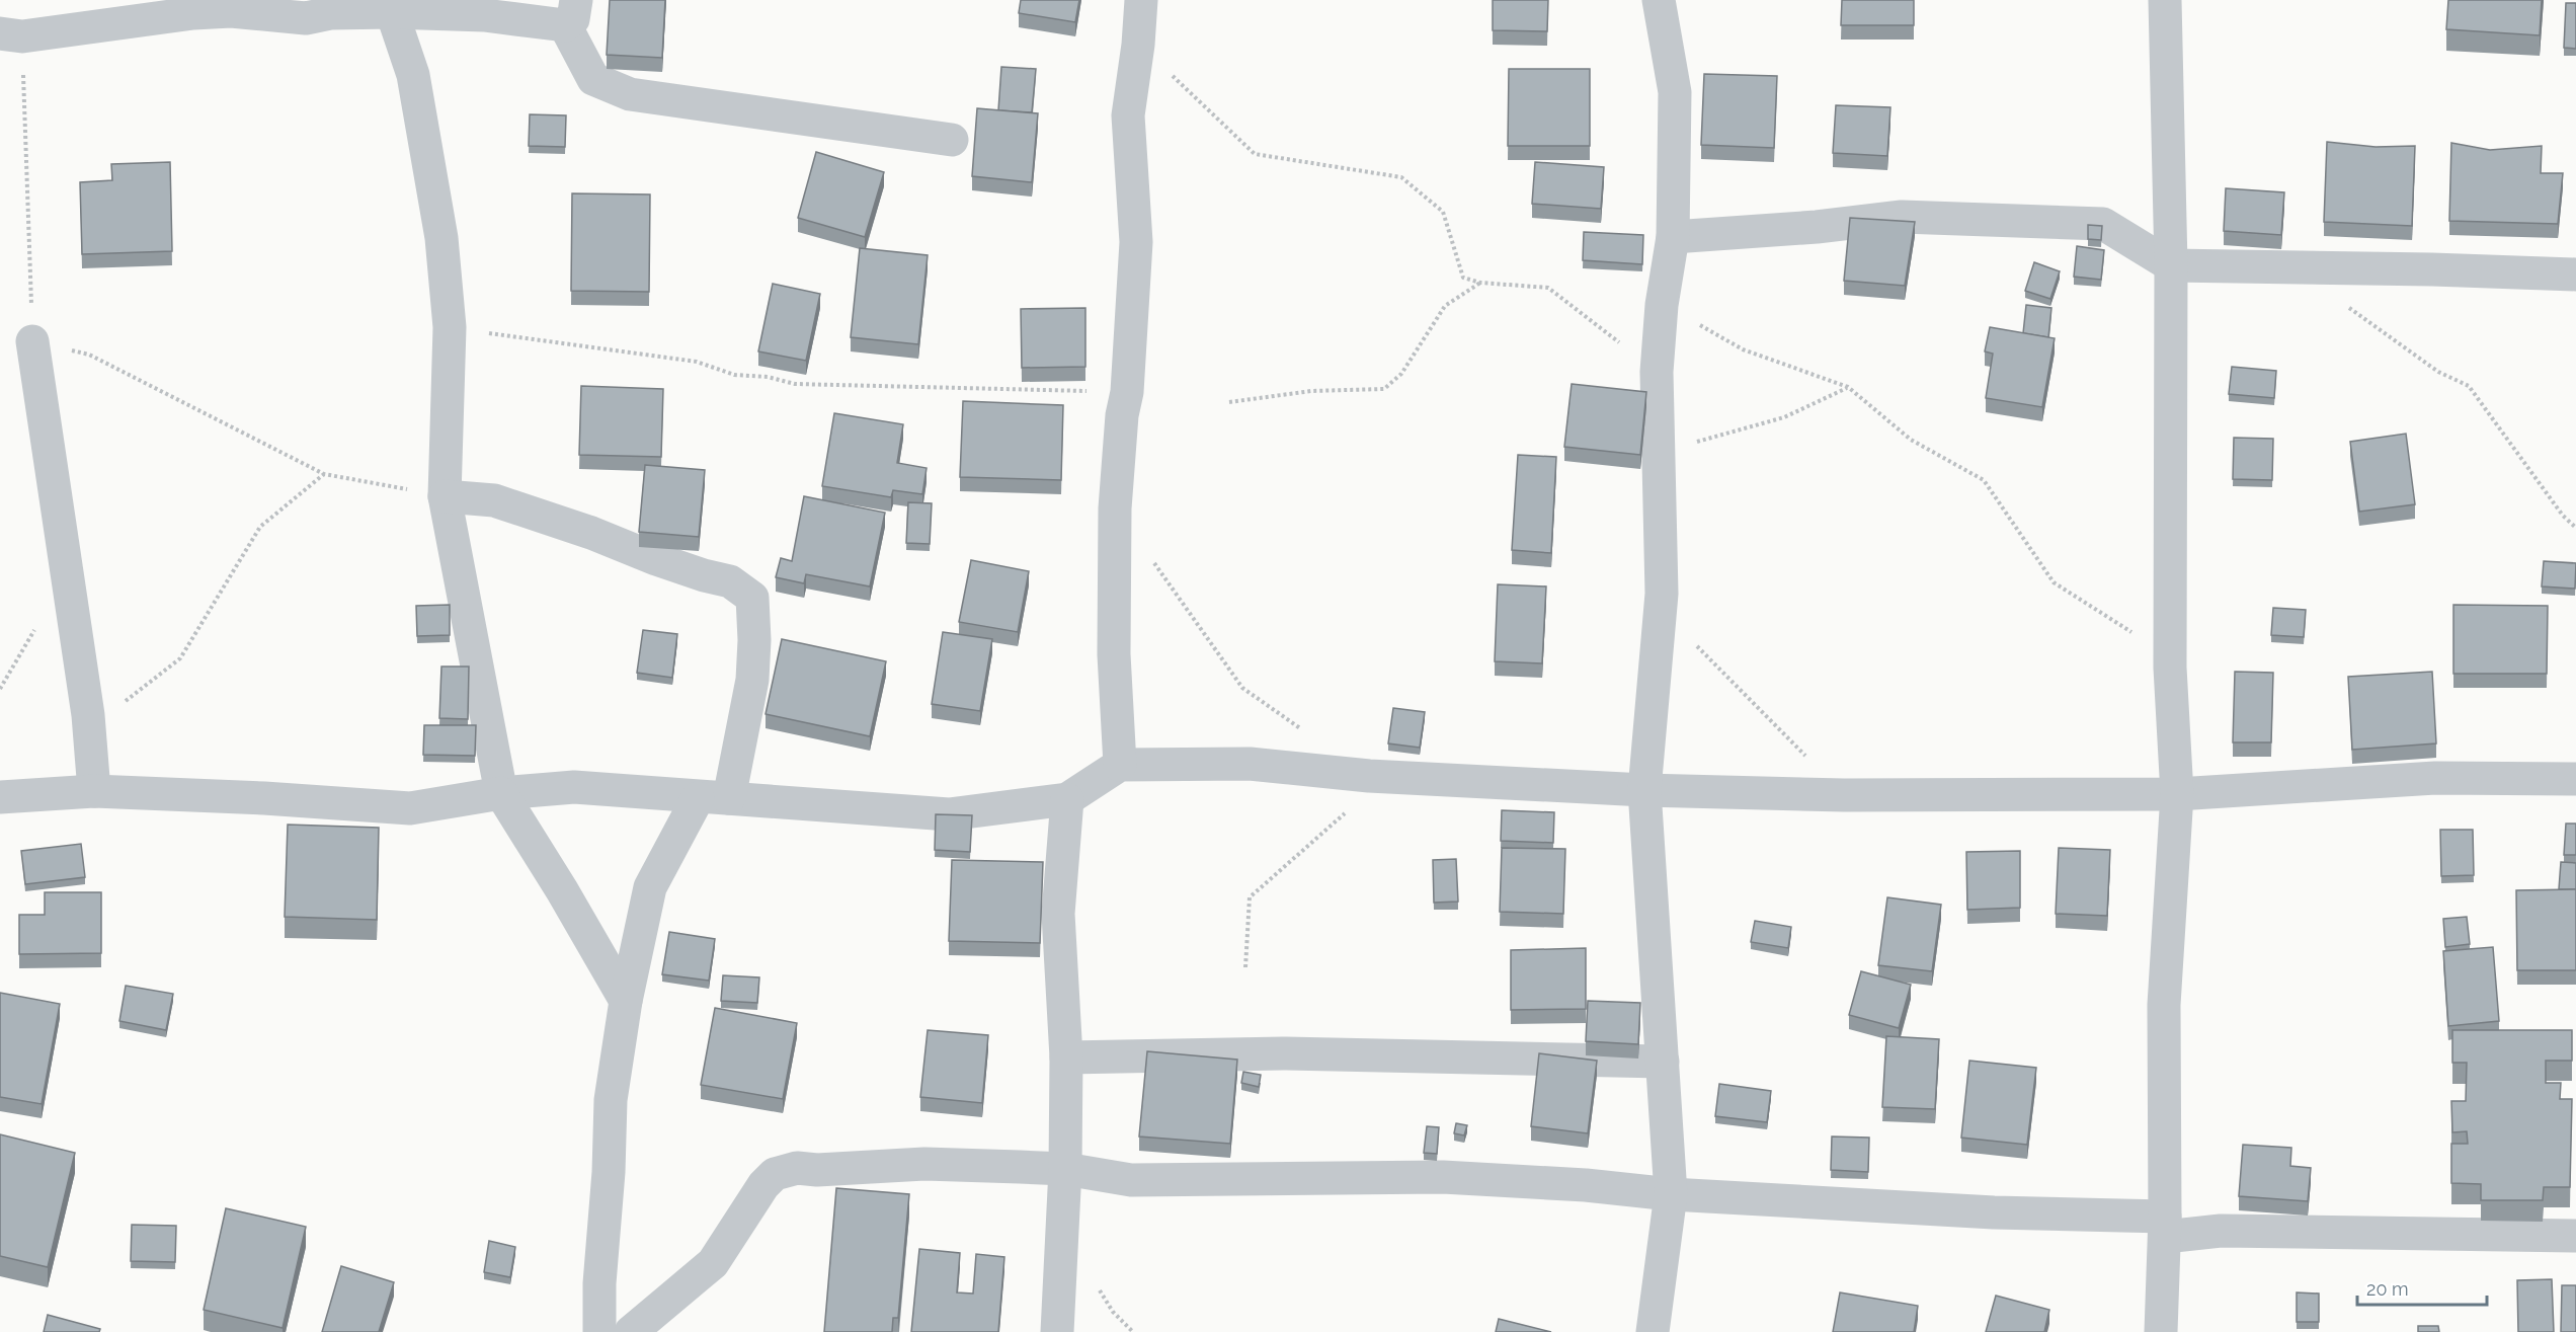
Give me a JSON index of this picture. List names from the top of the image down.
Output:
{
  "scale_bar": "20 m"
}
